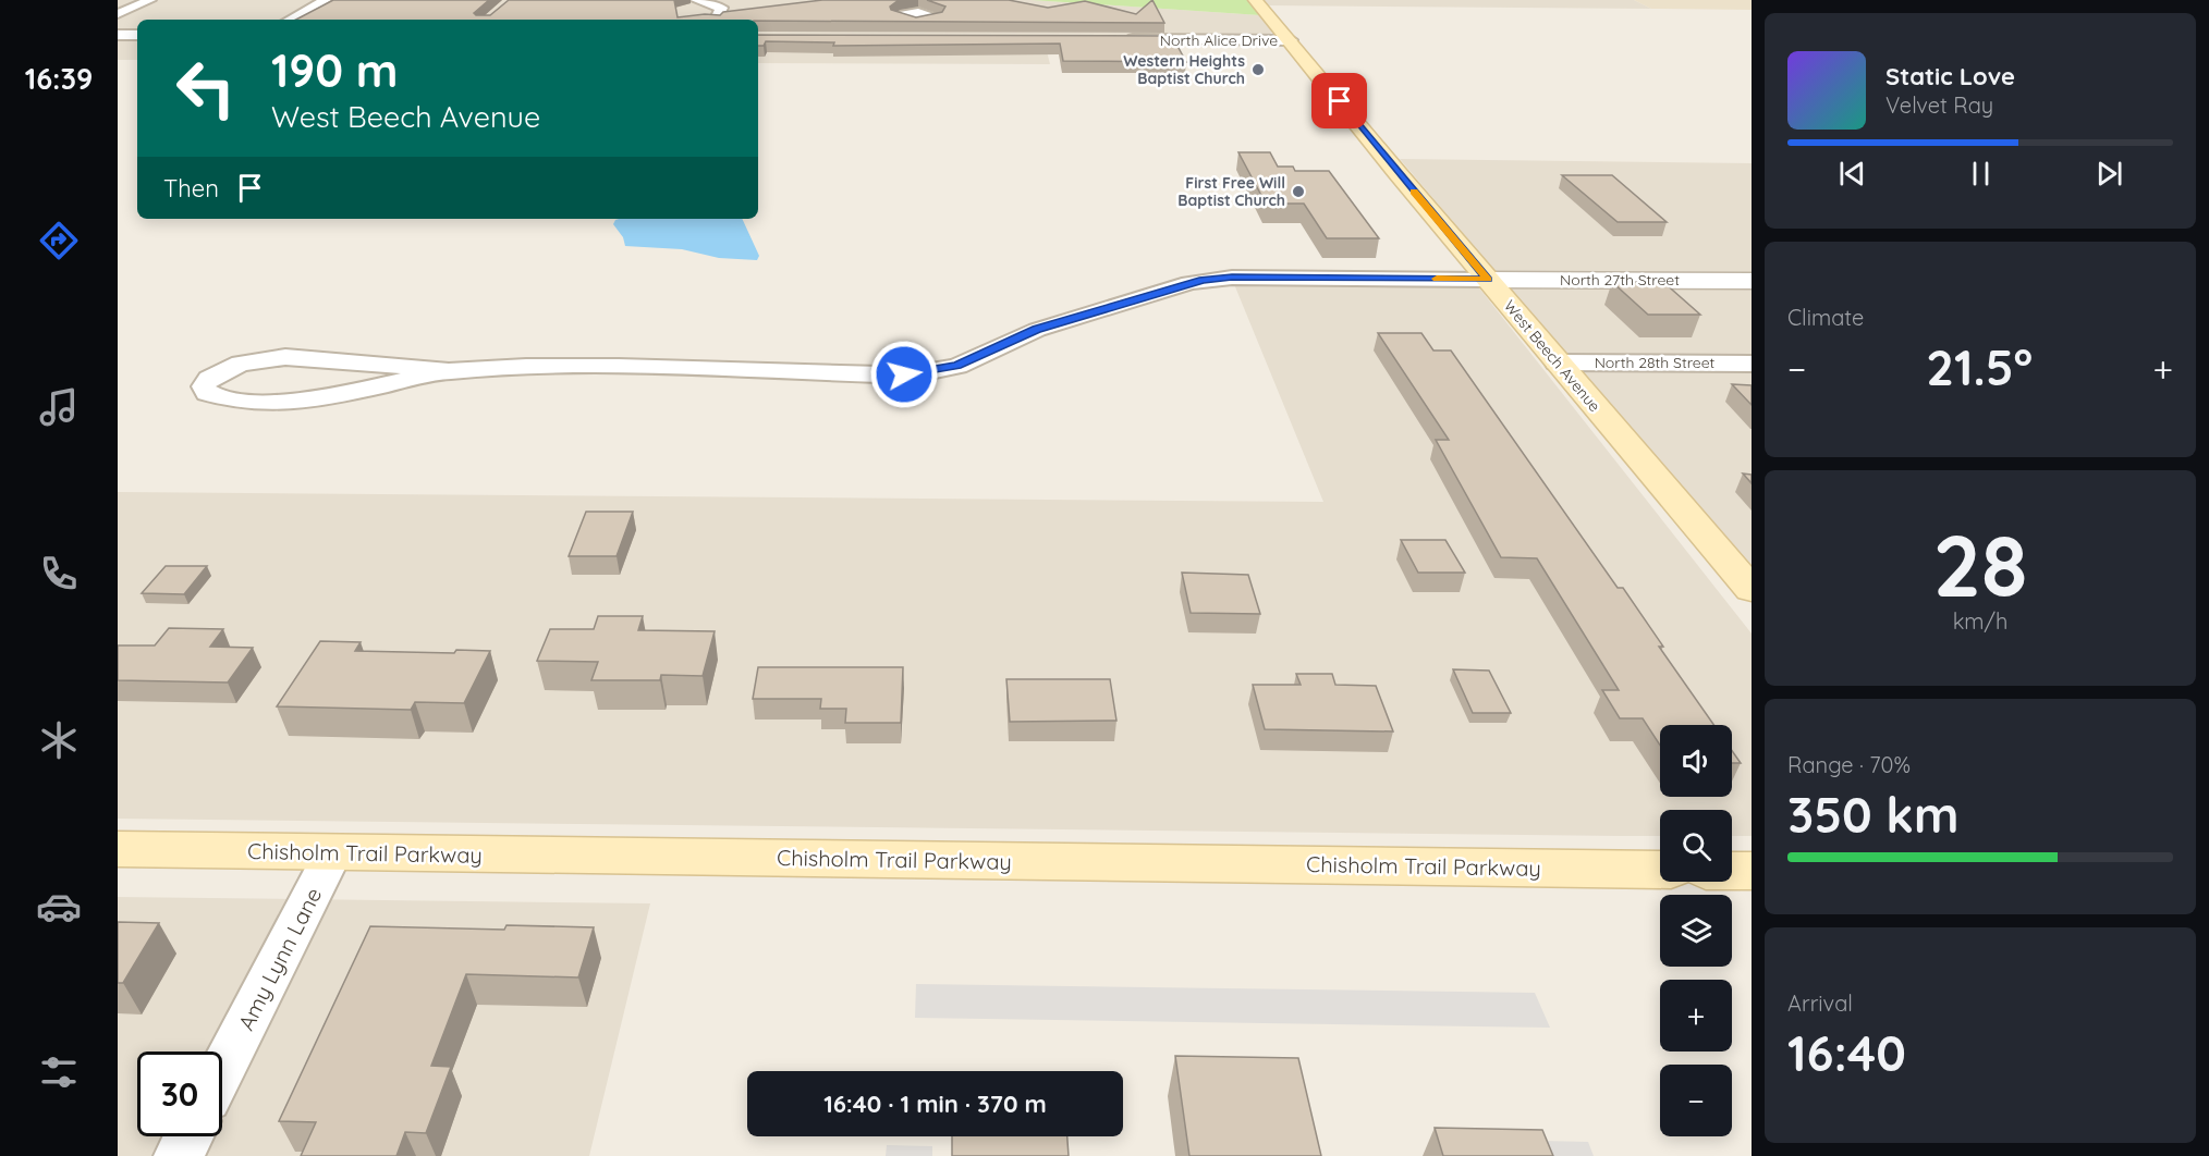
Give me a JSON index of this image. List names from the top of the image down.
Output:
{
  "streets": {
    "main road": ["West Beech Avenue", "Chisholm Trail Parkway"],
    "street": [
      "North Alice Drive",
      "North 27th Street",
      "North 28th Street",
      "Amy Lynn Lane"
    ]
  },
  "crossings": [
    ["North Alice Drive", "West Beech Avenue"],
    ["North 27th Street", "West Beech Avenue"],
    ["West Beech Avenue", "North 28th Street"],
    ["Chisholm Trail Parkway", "Amy Lynn Lane"]
  ],
  "places": ["Western Heights Baptist Church", "First Free Will Baptist Church"],
  "page": {
    "tabs": "16:39",
    "turn": ["190 m", "West Beech Avenue"],
    "song": ["Static Love", "Velvet Ray"],
    "then": "Then",
    "tile": [
      "Climate",
      ["28", "km/h"],
      ["Range · 70%", "350 km"],
      ["Arrival", "16:40"]
    ],
    "heat": ["−", "21.5°", "+"],
    "map_buttons": ["+", "−"],
    "limit": "30",
    "trip": "16:40 · 1 min · 370 m"
  }
}
